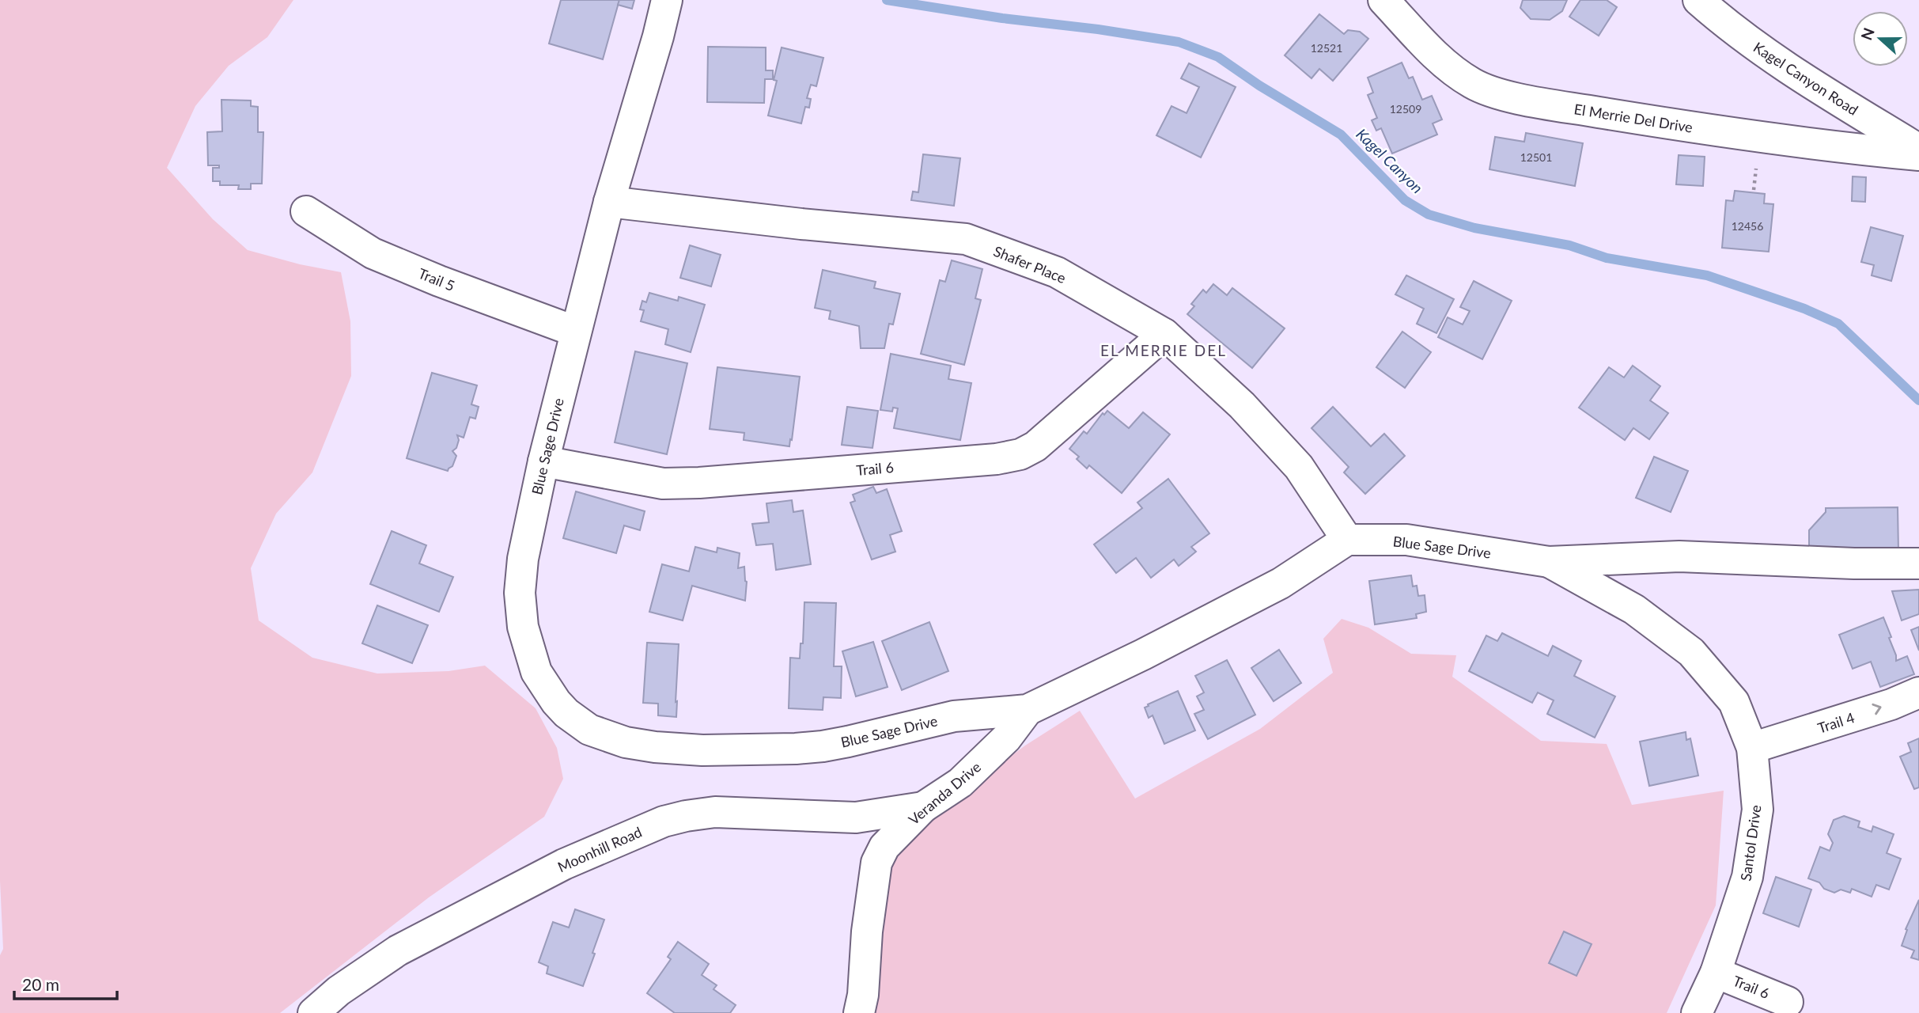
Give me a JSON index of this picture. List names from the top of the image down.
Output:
{
  "streets": {
    "street": [
      "Kagel Canyon Road",
      "El Merrie Del Drive",
      "Shafer Place",
      "Trail 5",
      "Blue Sage Drive",
      "Trail 6",
      "Trail 4",
      "Veranda Drive",
      "Santol Drive",
      "Moonhill Road"
    ]
  },
  "crossings": [
    ["Shafer Place", "Blue Sage Drive"],
    ["Shafer Place", "Trail 6"],
    ["Trail 5", "Blue Sage Drive"],
    ["Blue Sage Drive", "Trail 6"],
    ["Blue Sage Drive", "Veranda Drive"],
    ["Blue Sage Drive", "Santol Drive"],
    ["Trail 6", "Santol Drive"],
    ["Trail 4", "Santol Drive"],
    ["Veranda Drive", "Moonhill Road"]
  ],
  "one_way": ["Trail 4"],
  "districts": ["EL MERRIE DEL"],
  "water": ["Kagel Canyon"],
  "house_numbers": [
    "12521",
    "12509",
    "12501",
    "12456"
  ],
  "scale_bar": "20 m",
  "north": "left"
}
